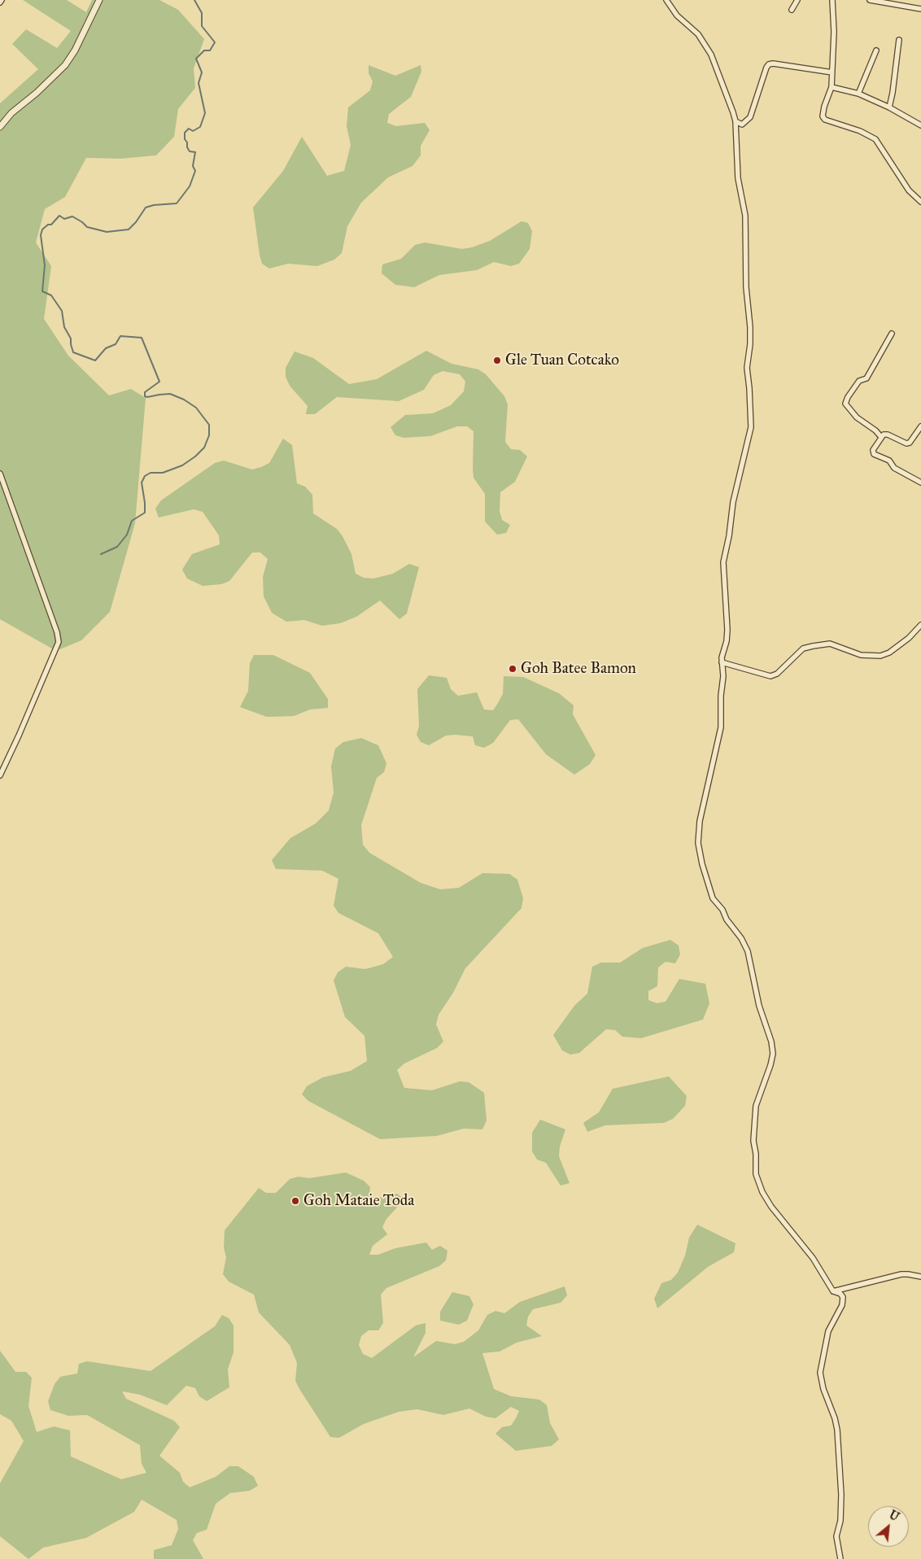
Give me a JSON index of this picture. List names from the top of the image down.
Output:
{
  "places": ["Gle Tuan Cotcako", "Goh Batee Bamon", "Goh Mataie Toda"],
  "north": "top right"
}
